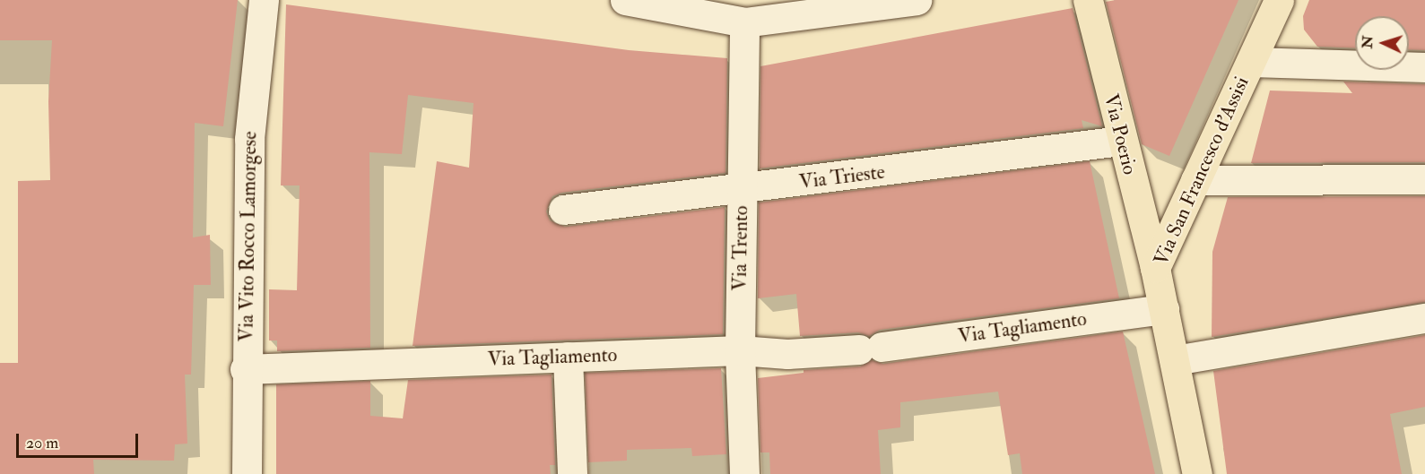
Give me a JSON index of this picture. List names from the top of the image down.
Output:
{
  "streets": {
    "main road": ["Via Poerio", "Via San Francesco d'Assisi"],
    "street": [
      "Via Trieste",
      "Via Vito Rocco Lamorgese",
      "Via Trento",
      "Via Tagliamento"
    ]
  },
  "crossings": [
    ["Via Poerio", "Via San Francesco d'Assisi"],
    ["Via Poerio", "Via Trieste"],
    ["Via San Francesco d'Assisi", "Via Tagliamento"],
    ["Via Trieste", "Via Trento"],
    ["Via Vito Rocco Lamorgese", "Via Tagliamento"],
    ["Via Trento", "Via Tagliamento"]
  ],
  "scale_bar": "20 m",
  "north": "left"
}
